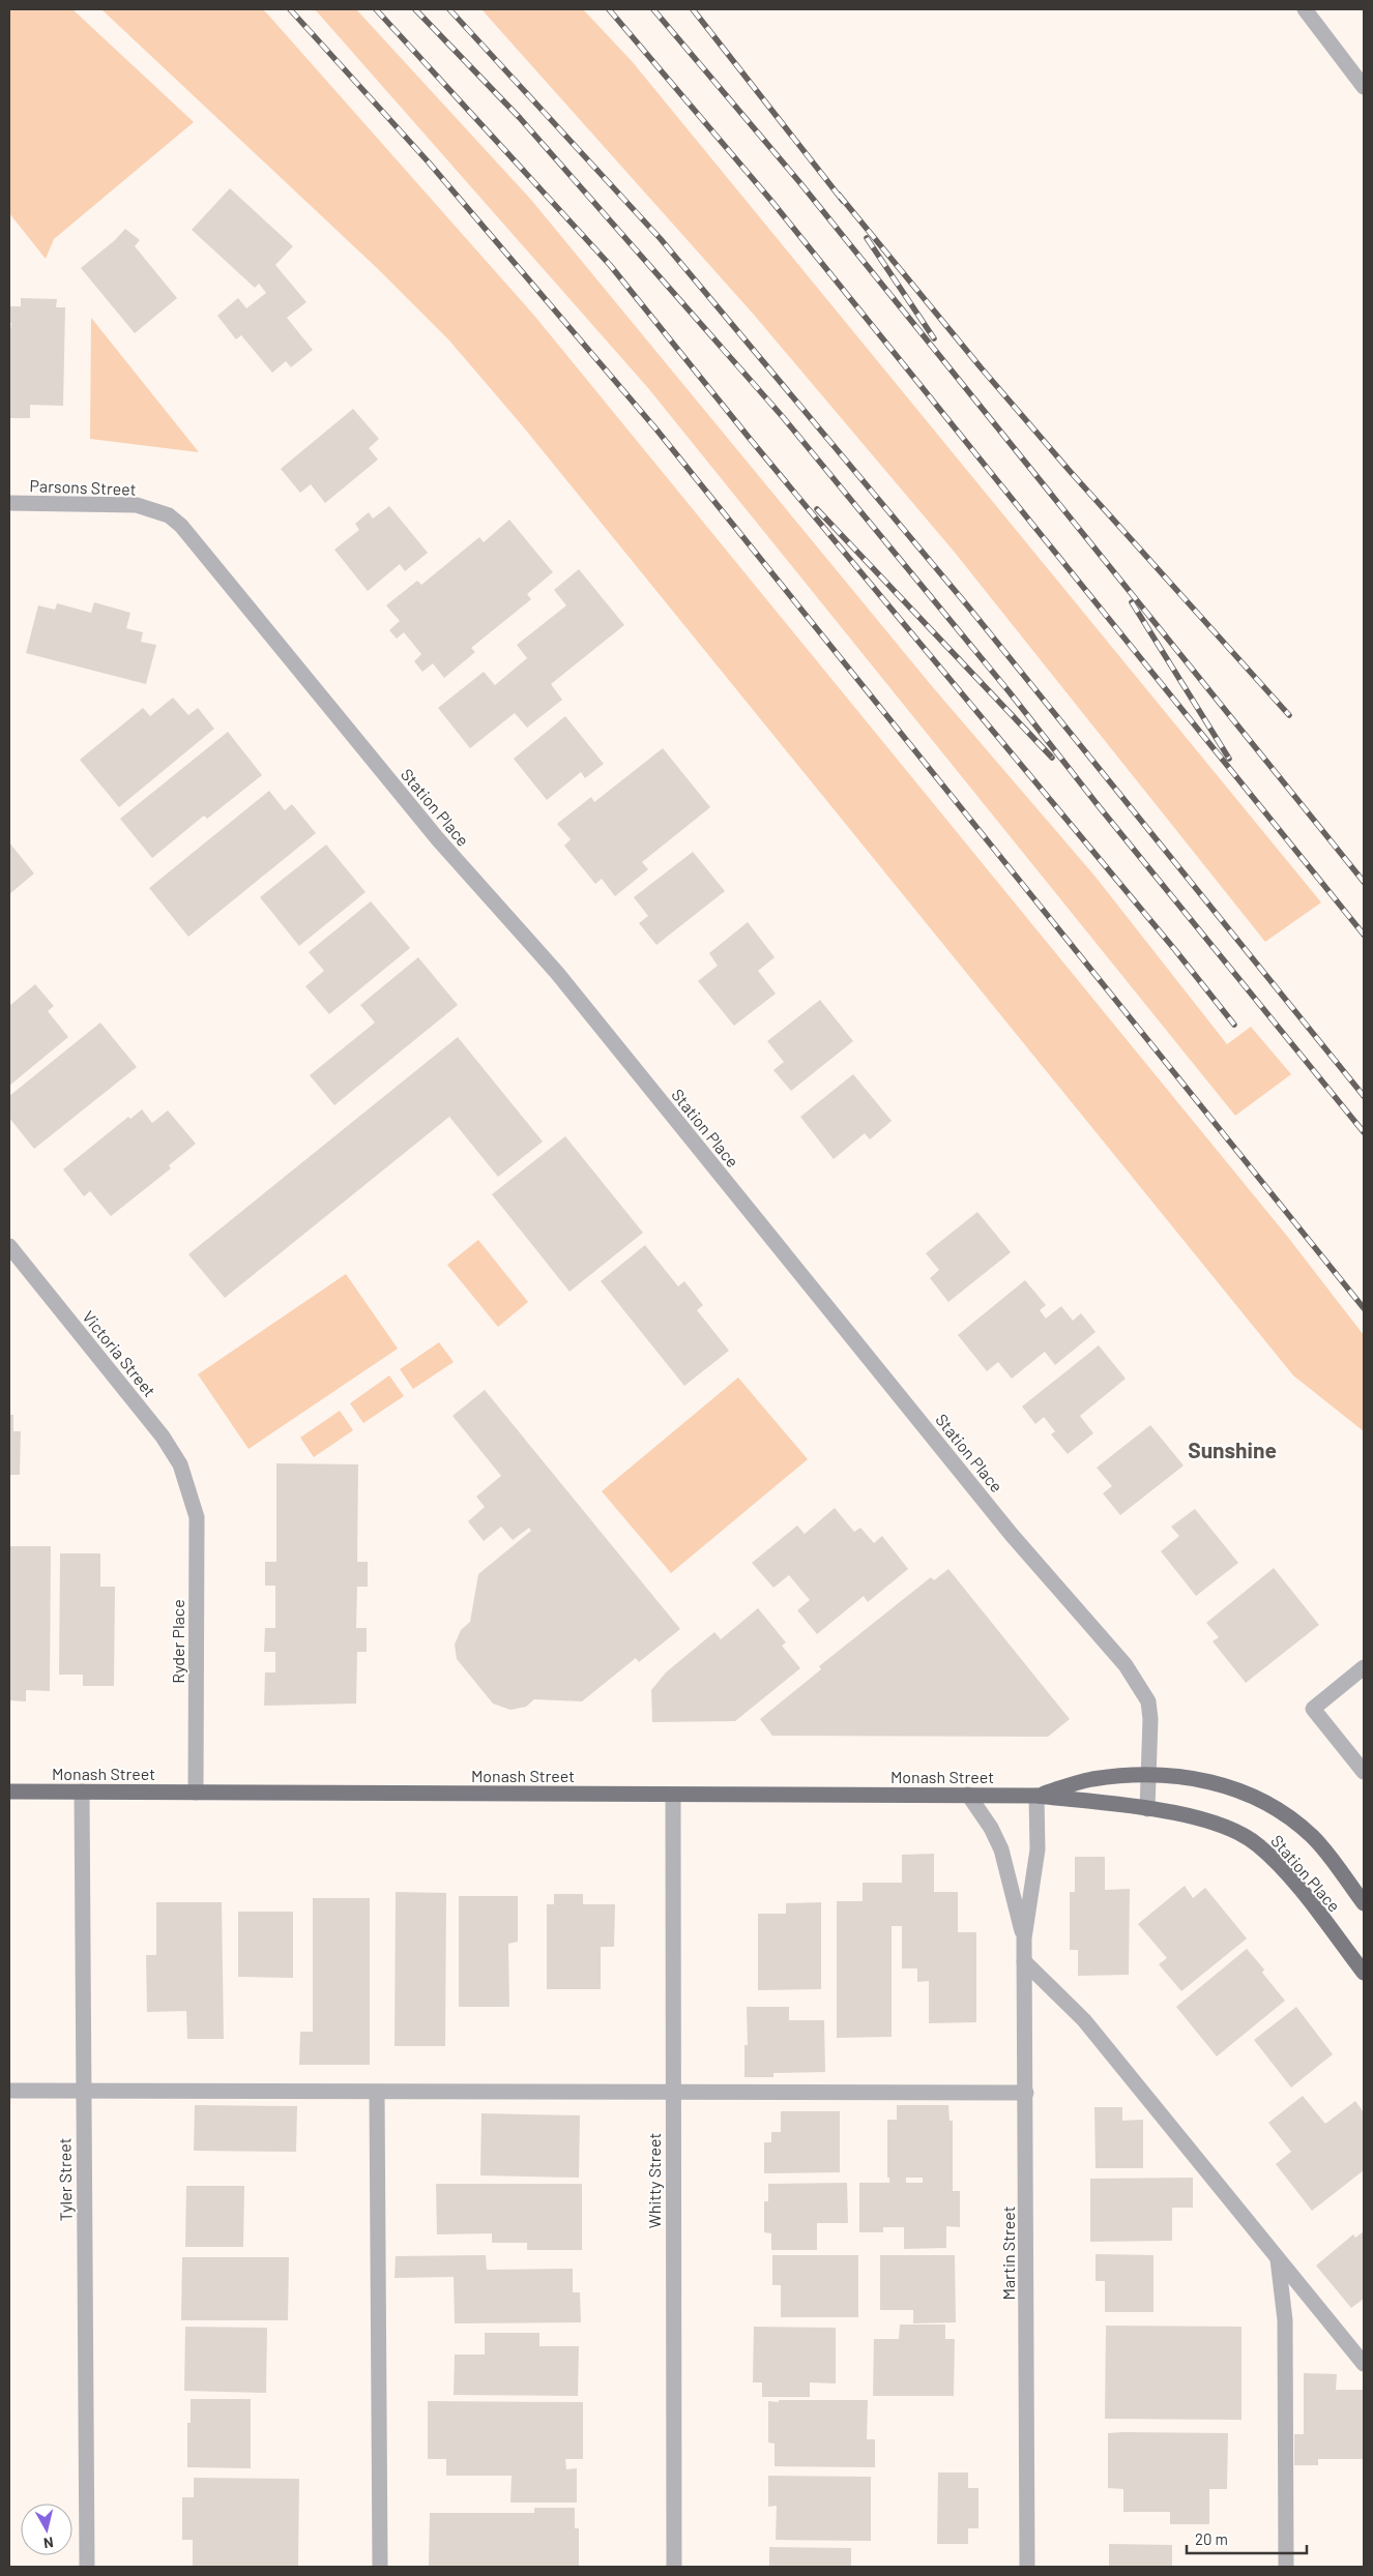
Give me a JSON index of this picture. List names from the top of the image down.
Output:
{
  "streets": {
    "main road": ["Station Place", "Monash Street"],
    "street": [
      "Parsons Street",
      "Victoria Street",
      "Ryder Place",
      "Tyler Street",
      "Whitty Street",
      "Martin Street"
    ]
  },
  "crossings": [
    ["Parsons Street", "Station Place"],
    ["Station Place", "Monash Street"],
    ["Victoria Street", "Ryder Place"],
    ["Ryder Place", "Monash Street"],
    ["Monash Street", "Tyler Street"],
    ["Monash Street", "Whitty Street"],
    ["Monash Street", "Martin Street"]
  ],
  "districts": ["Sunshine"],
  "scale_bar": "20 m",
  "north": "bottom"
}
